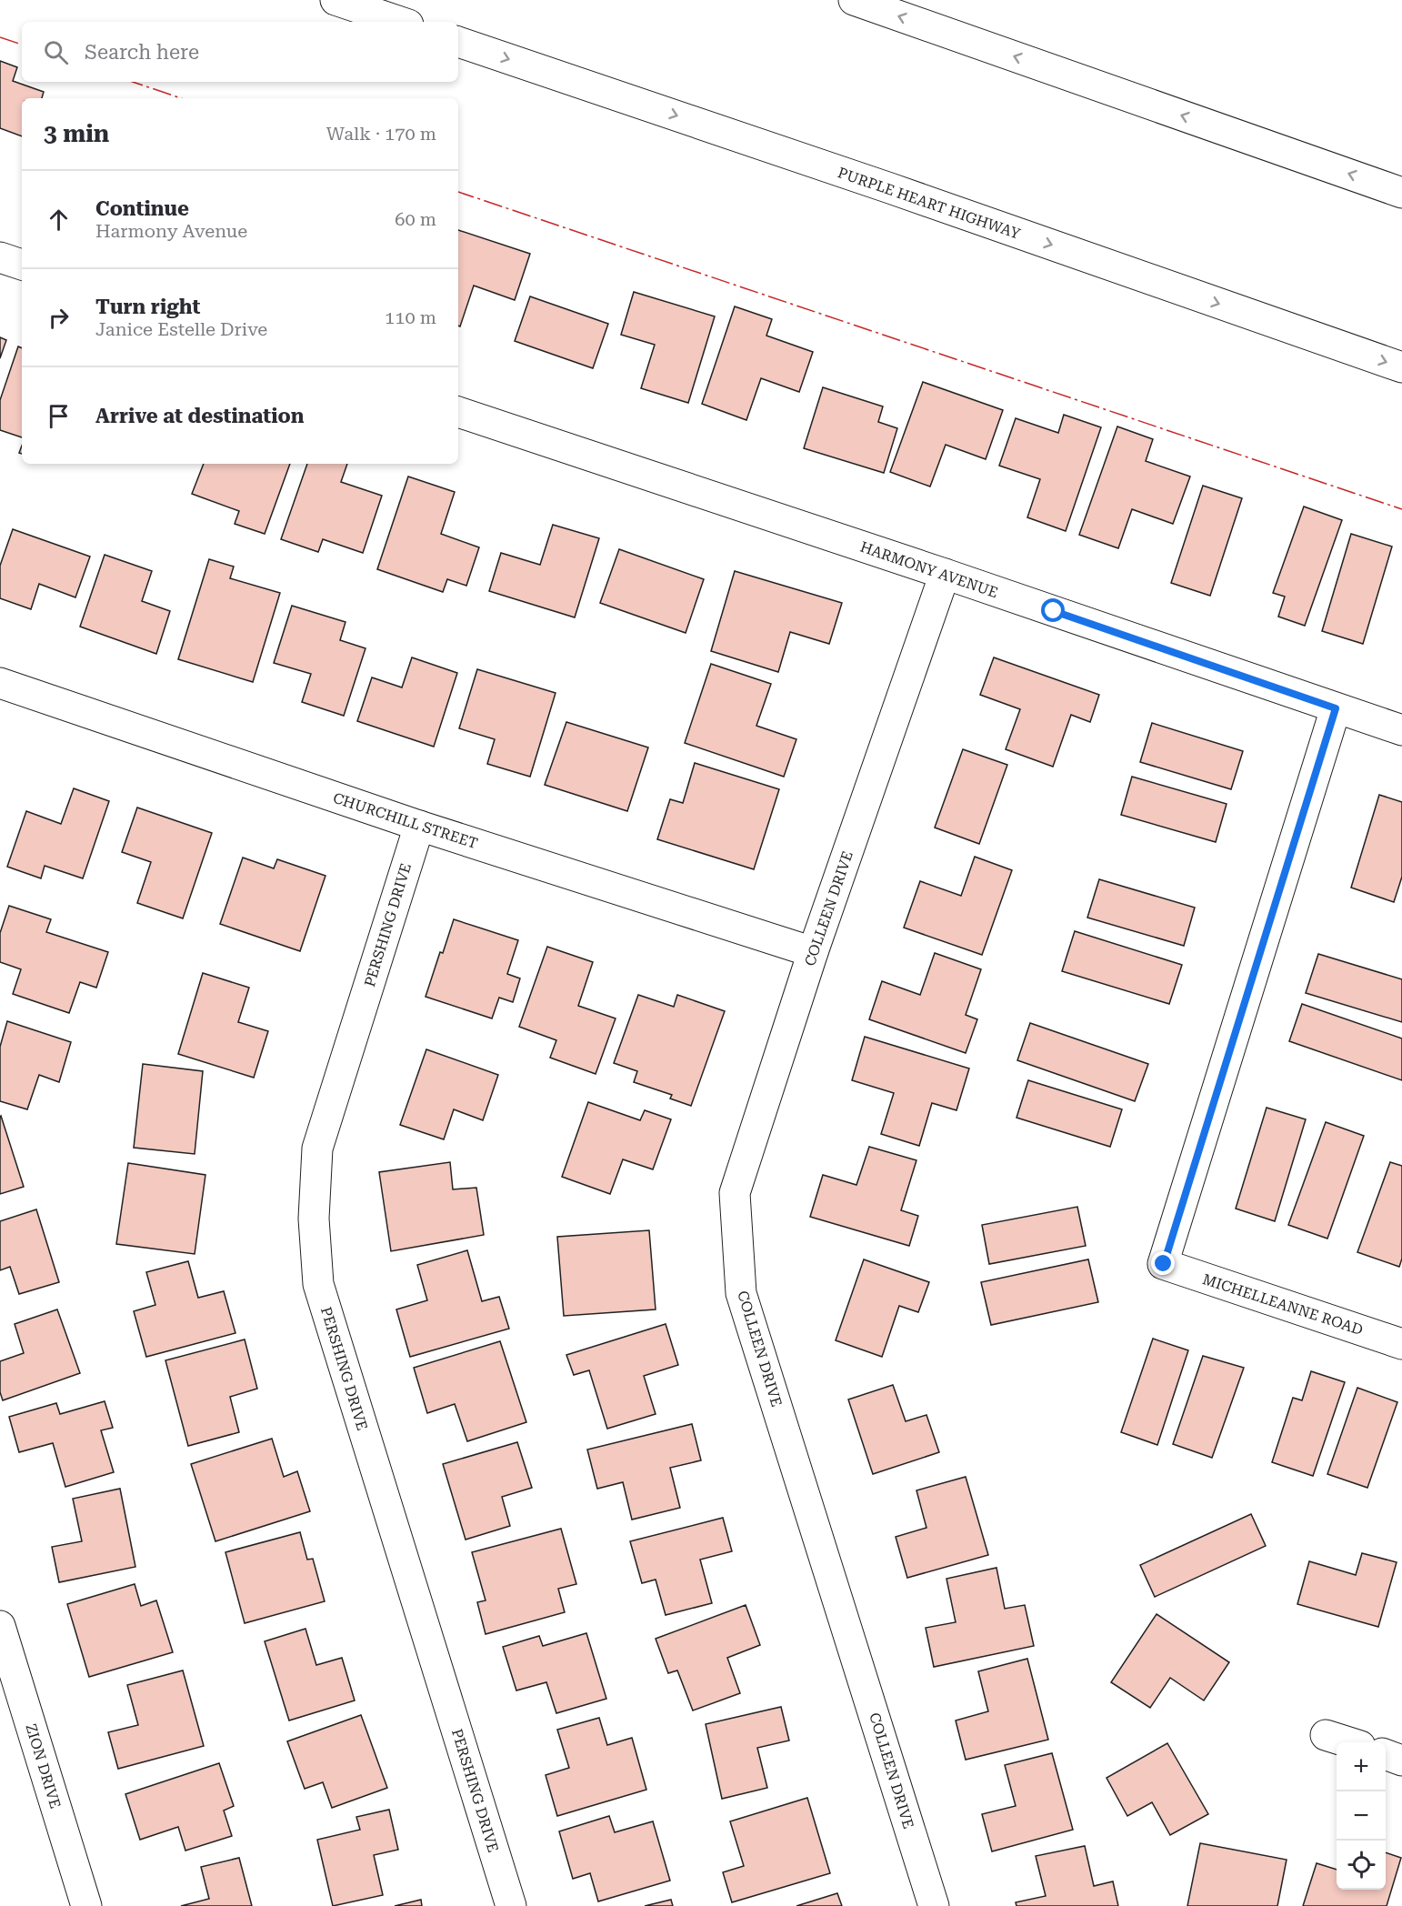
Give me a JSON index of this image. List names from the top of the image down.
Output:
{
  "streets": {
    "main road": [
      "PURPLE HEART HIGHWAY",
      "HARMONY AVENUE",
      "CHURCHILL STREET",
      "COLLEEN DRIVE",
      "PERSHING DRIVE",
      "MICHELLEANNE ROAD",
      "ZION DRIVE"
    ]
  },
  "crossings": [
    ["HARMONY AVENUE", "COLLEEN DRIVE"],
    ["HARMONY AVENUE", "MICHELLEANNE ROAD"],
    ["CHURCHILL STREET", "COLLEEN DRIVE"],
    ["CHURCHILL STREET", "PERSHING DRIVE"]
  ],
  "page": {
    "search": "Search here",
    "heading": ["3 min", "Walk · 170 m"],
    "list": [
      ["Continue", "Harmony Avenue", "60 m"],
      ["Turn right", "Janice Estelle Drive", "110 m"],
      "Arrive at destination"
    ],
    "map_buttons": ["+", "−"]
  }
}
